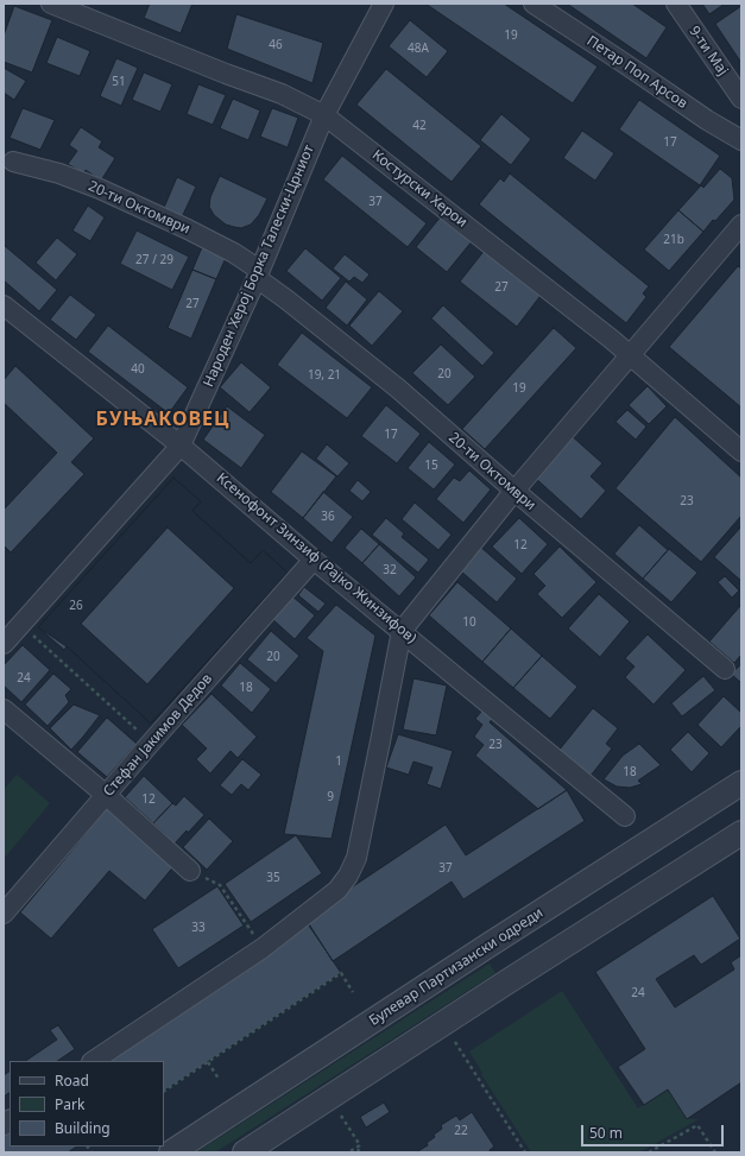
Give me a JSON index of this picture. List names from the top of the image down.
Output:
{
  "streets": {
    "street": [
      "9-ти Мај",
      "Петар Поп Арсов",
      "Костурски Херои",
      "20-ти Октомври",
      "Народен Херој Борка Талески-Црниот",
      "Ксенофонт Зинзиф (Рајко Жинзифов)",
      "Стефан Јакимов Дедов",
      "Булевар Партизански одреди"
    ]
  },
  "crossings": [
    ["Костурски Херои", "Народен Херој Борка Талески-Црниот"],
    ["20-ти Октомври", "Народен Херој Борка Талески-Црниот"],
    ["Народен Херој Борка Талески-Црниот", "Ксенофонт Зинзиф (Рајко Жинзифов)"],
    ["Ксенофонт Зинзиф (Рајко Жинзифов)", "Стефан Јакимов Дедов"]
  ],
  "districts": ["БУЊАКОВЕЦ"],
  "house_numbers": [
    "19",
    "46",
    "48А",
    "51",
    "42",
    "17",
    "37",
    "21b",
    "27 / 29",
    "27",
    "27",
    "40",
    "20",
    "19, 21",
    "19",
    "17",
    "15",
    "23",
    "36",
    "12",
    "32",
    "26",
    "10",
    "20",
    "24",
    "18",
    "23",
    "1",
    "18",
    "9",
    "12",
    "37",
    "35",
    "33",
    "24",
    "22"
  ],
  "legend": ["Road", "Park", "Building"],
  "scale_bar": "50 m"
}
